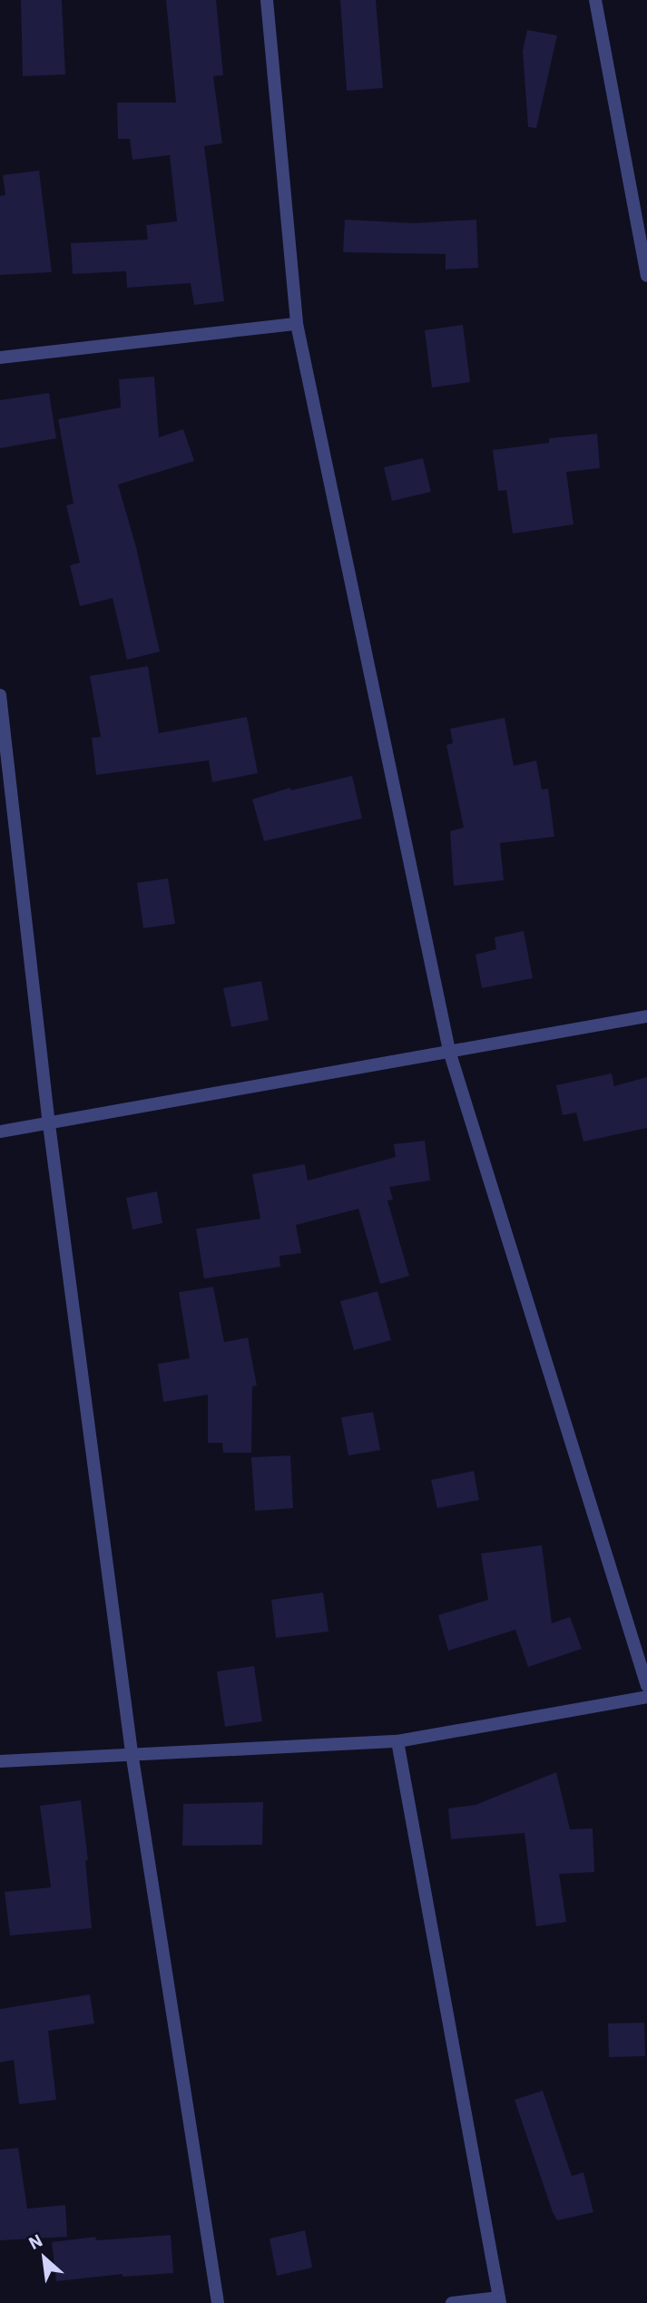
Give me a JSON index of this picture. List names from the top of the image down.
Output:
{
  "north": "top left"
}
